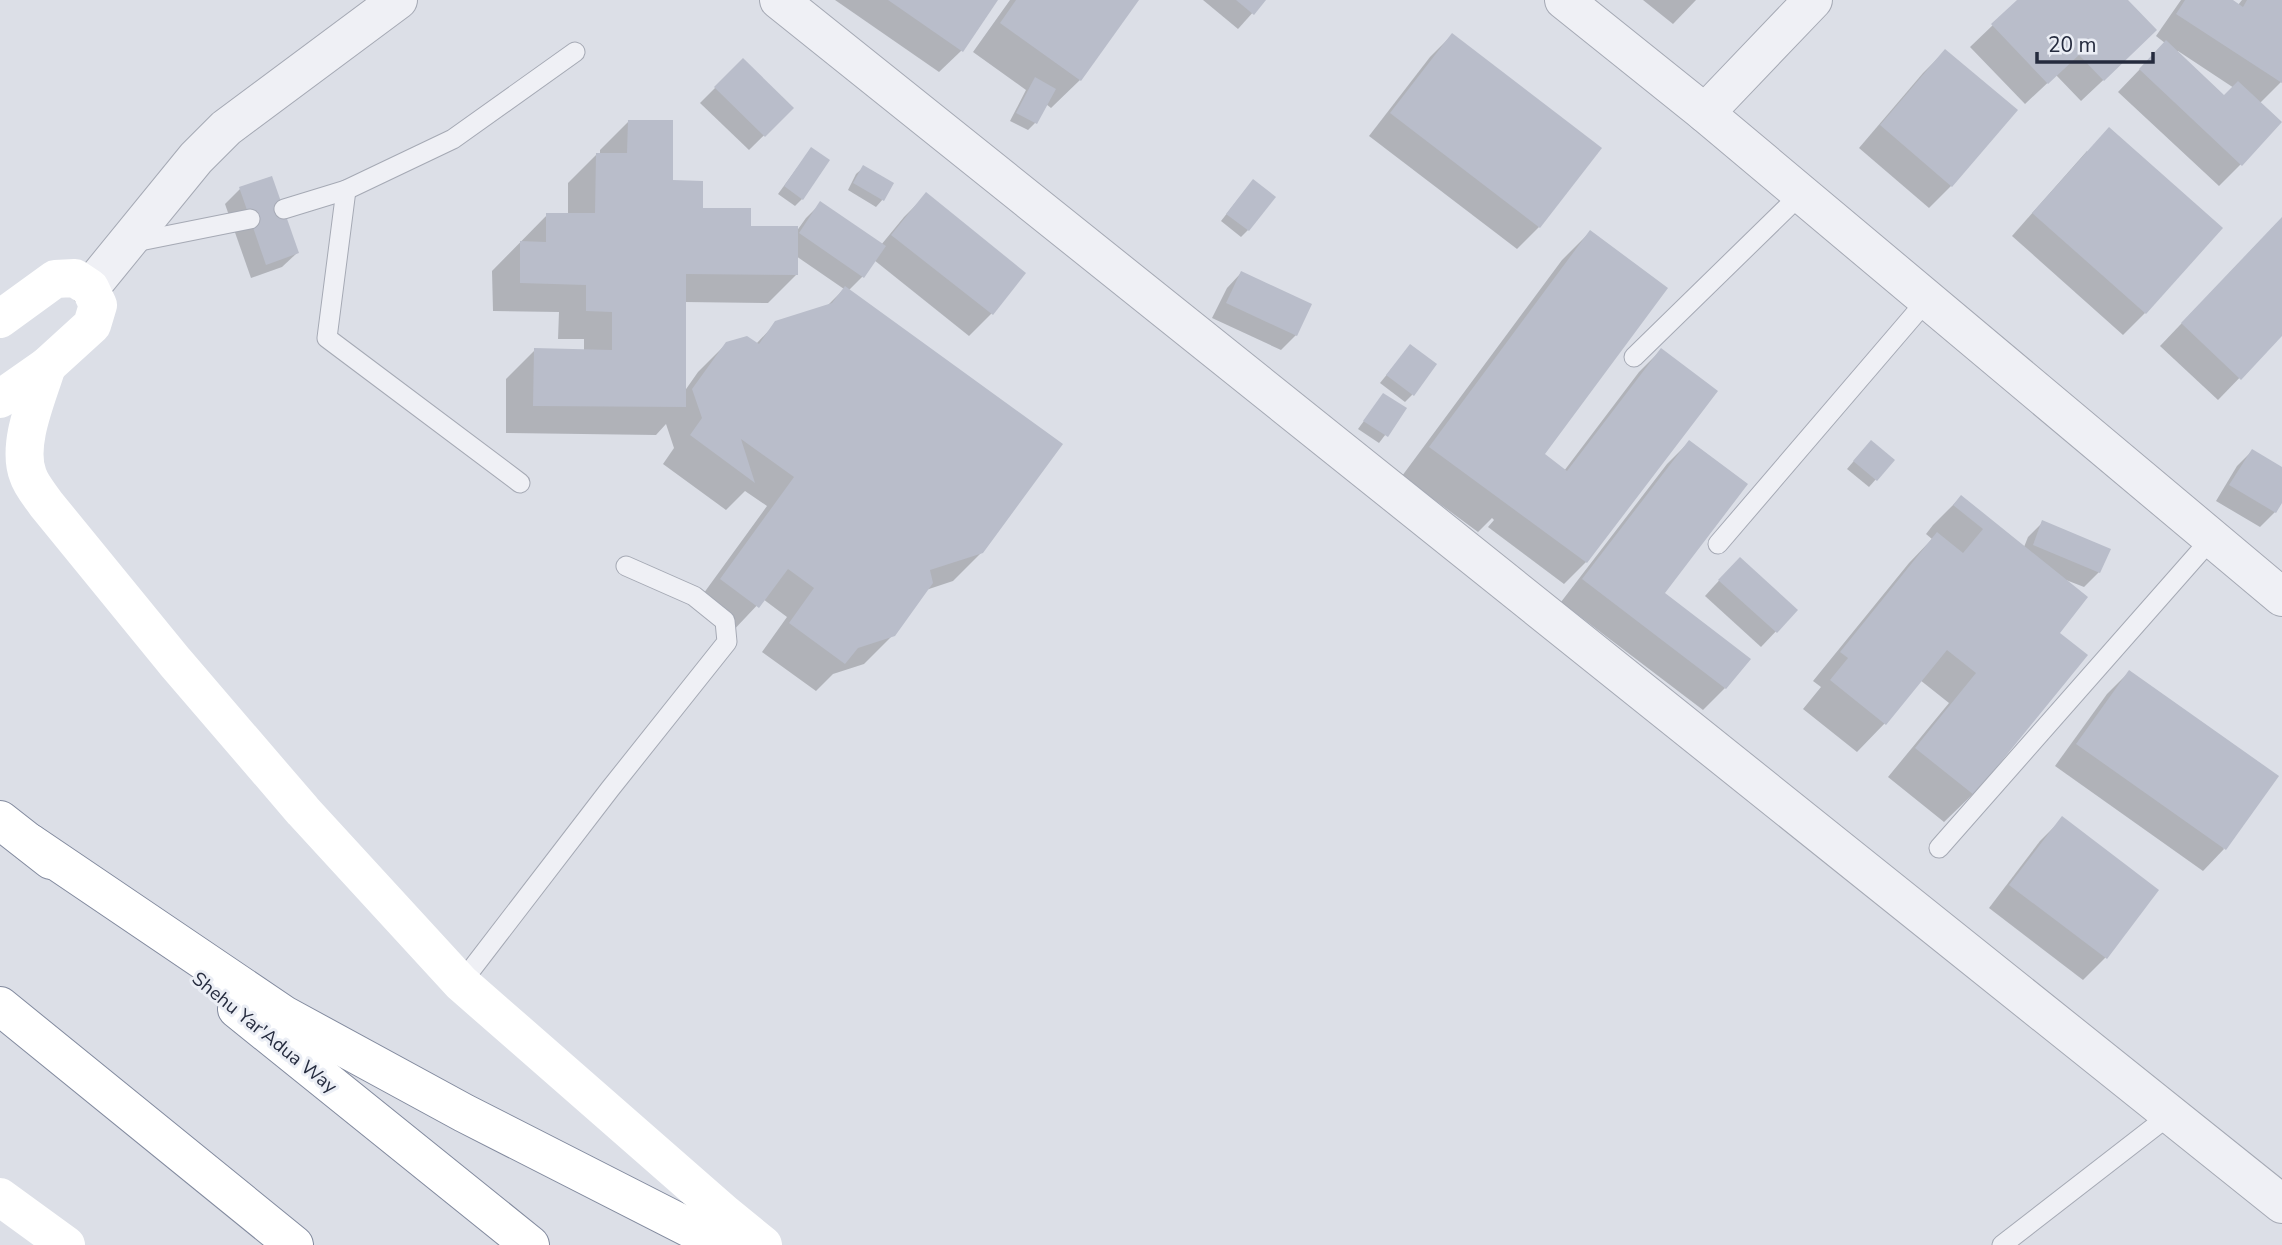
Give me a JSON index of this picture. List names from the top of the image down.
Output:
{
  "streets": {
    "main road": ["Shehu Yar'Adua Way"]
  },
  "scale_bar": "20 m"
}
